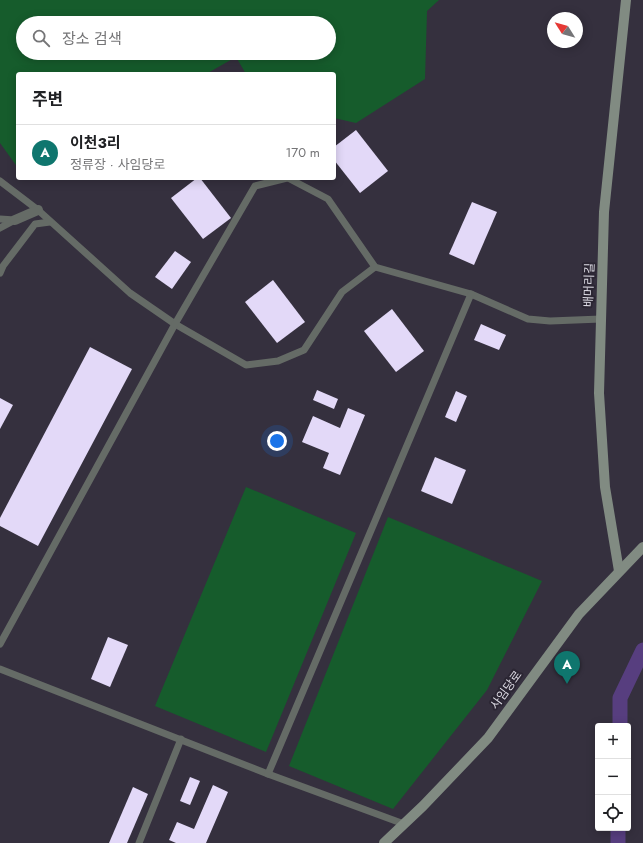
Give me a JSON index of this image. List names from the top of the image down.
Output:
{
  "streets": {
    "street": ["배머리길", "사임당로"]
  },
  "crossings": [
    ["배머리길", "사임당로"]
  ],
  "north": "top left",
  "page": {
    "search": "장소 검색",
    "heading": "주변",
    "list": [
      {
        "mark": "A",
        "name": "이천3리",
        "note": "정류장 · 사임당로",
        "value": "170 m"
      }
    ],
    "pins": "A",
    "map_buttons": ["+", "−"]
  }
}
